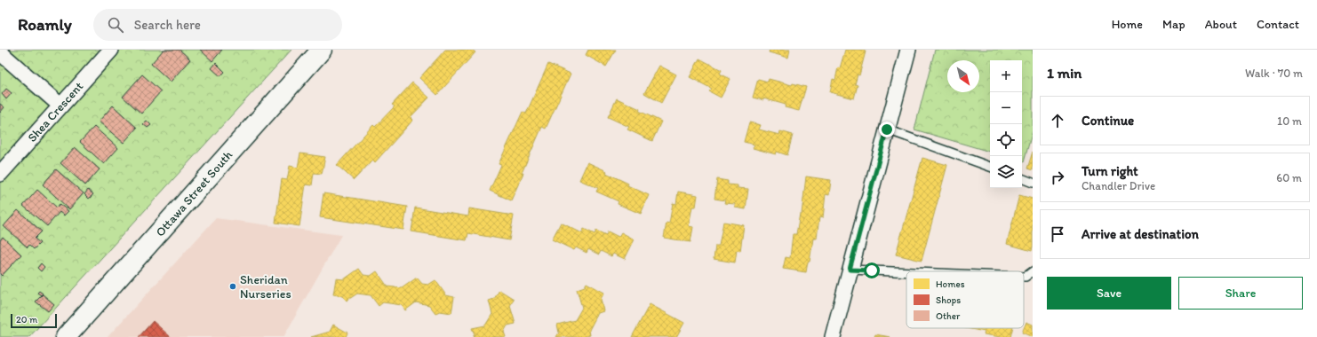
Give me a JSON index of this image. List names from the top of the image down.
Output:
{
  "streets": {
    "main road": ["Ottawa Street South"],
    "street": ["Shea Crescent"]
  },
  "places": ["Sheridan Nurseries"],
  "legend": ["Homes", "Shops", "Other"],
  "scale_bar": "20 m",
  "north": "bottom right",
  "page": {
    "header": "Roamly",
    "search": "Search here",
    "nav": [
      "Home",
      "Map",
      "About",
      "Contact"
    ],
    "heading": ["1 min", "Walk · 70 m"],
    "map_buttons": ["+", "−"],
    "list": [
      ["Continue", "10 m"],
      ["Turn right", "Chandler Drive", "60 m"],
      "Arrive at destination"
    ],
    "buttons": ["Save", "Share"],
    "scale": "20 m"
  }
}
